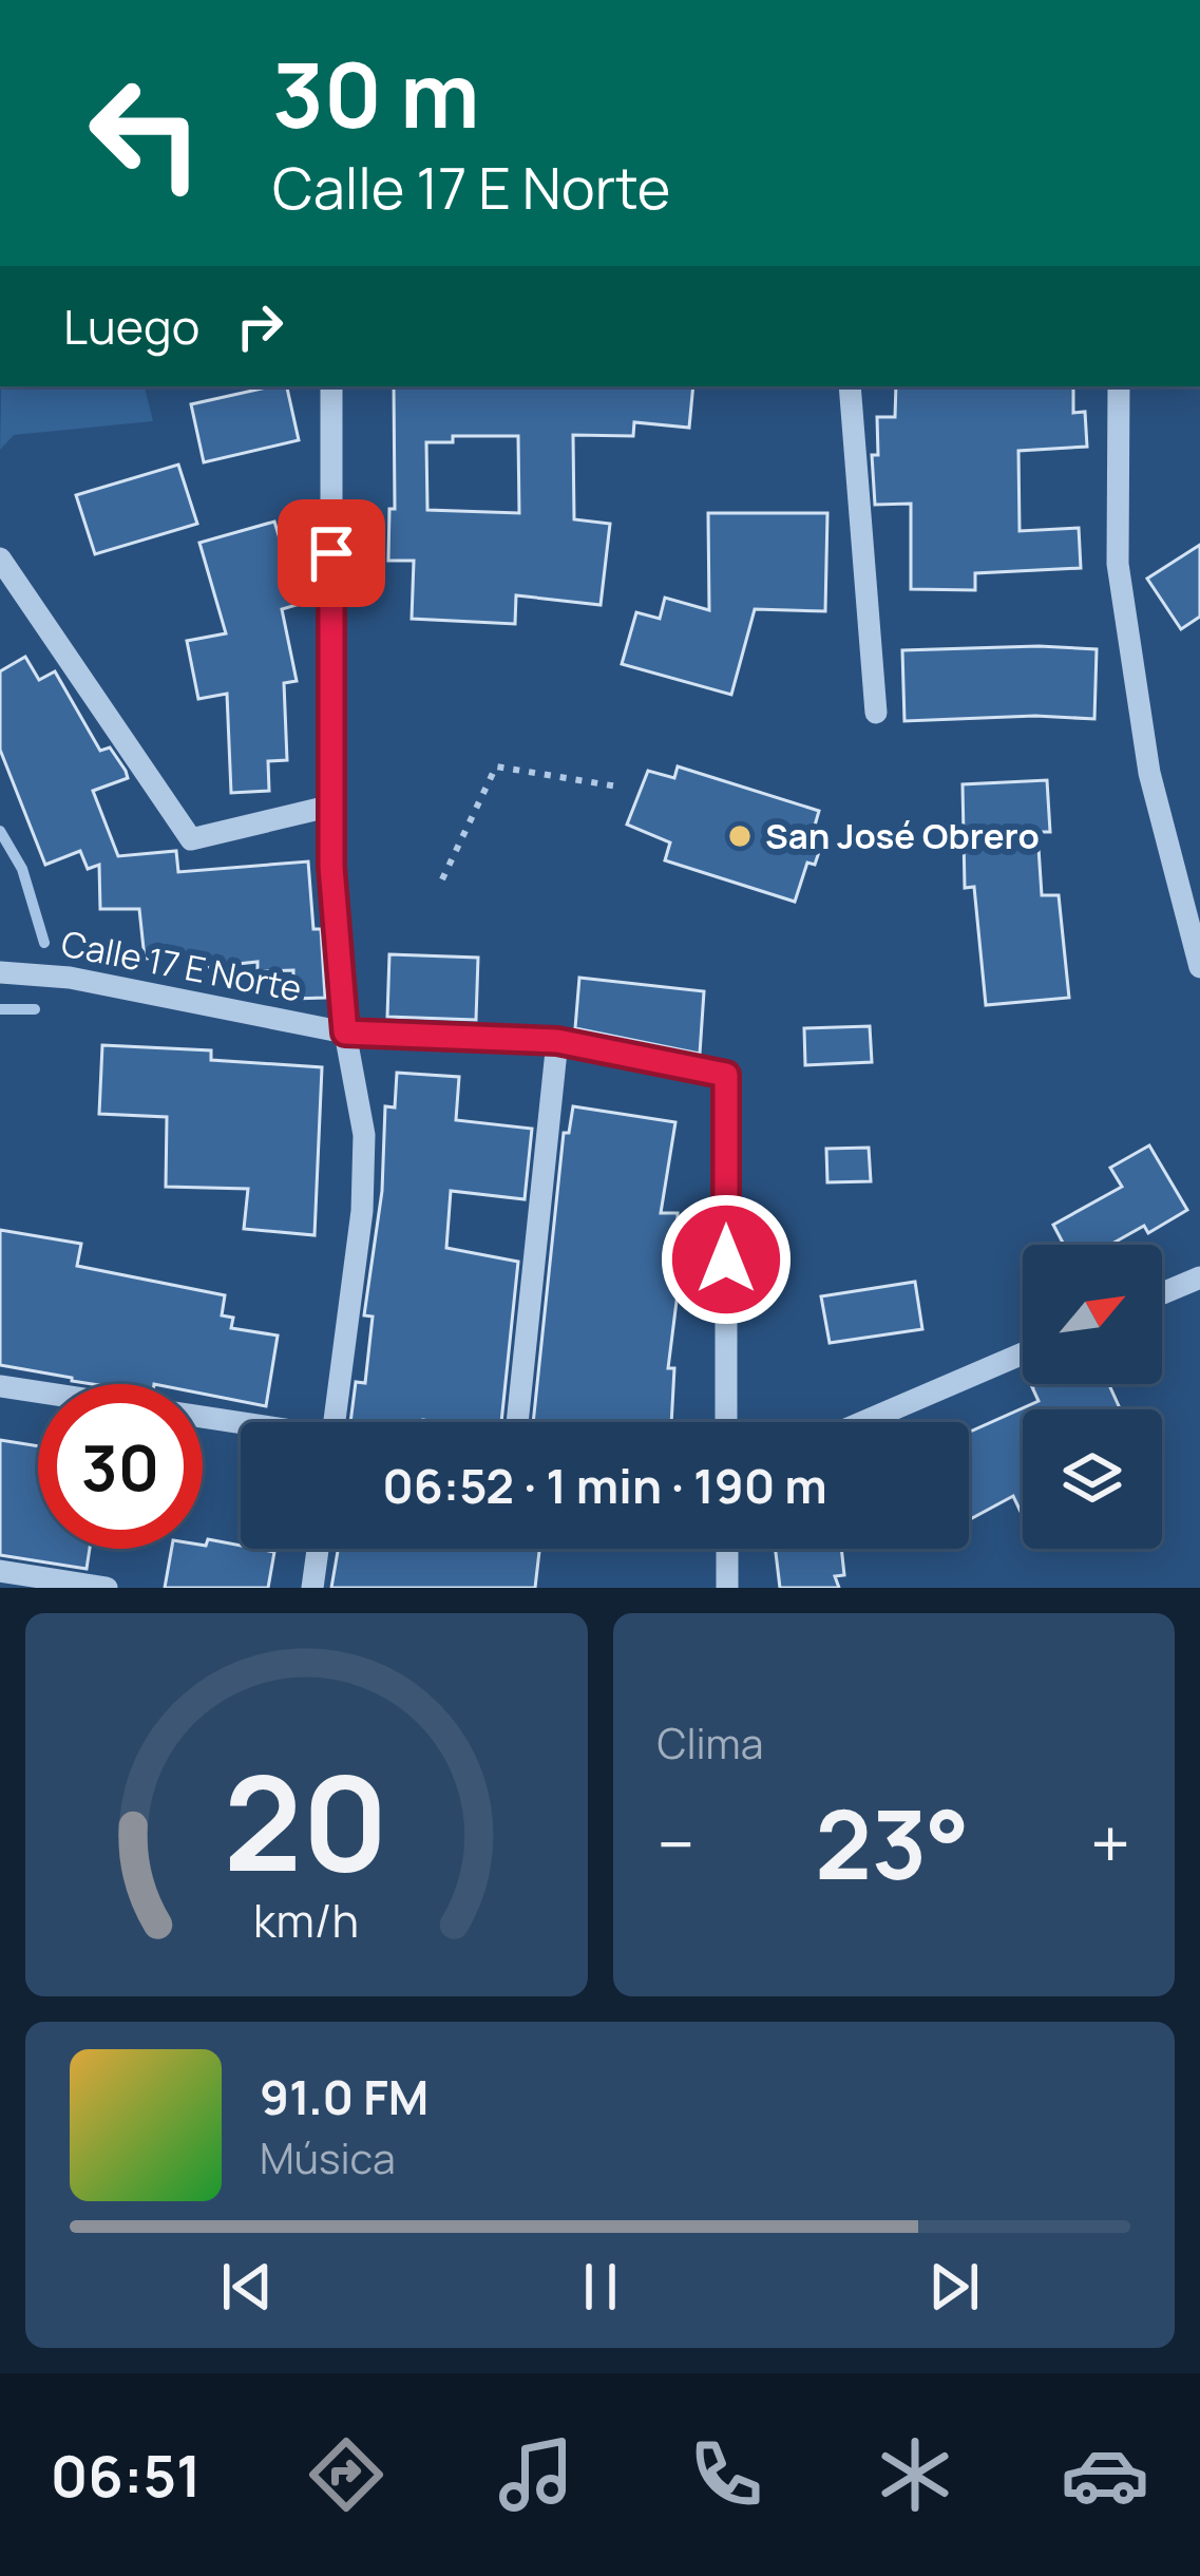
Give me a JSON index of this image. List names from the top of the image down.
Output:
{
  "streets": {
    "street": ["Calle 17 E Norte"]
  },
  "places": ["San José Obrero"],
  "north": "top right",
  "page": {
    "turn": ["30 m", "Calle 17 E Norte"],
    "then": "Luego",
    "limit": "30",
    "trip": "06:52 · 1 min · 190 m",
    "tile": "Clima",
    "heat": ["−", "23°", "+"],
    "song": ["91.0 FM", "Música"],
    "tabs": "06:51",
    "gauge": ["20", "km/h"]
  }
}
